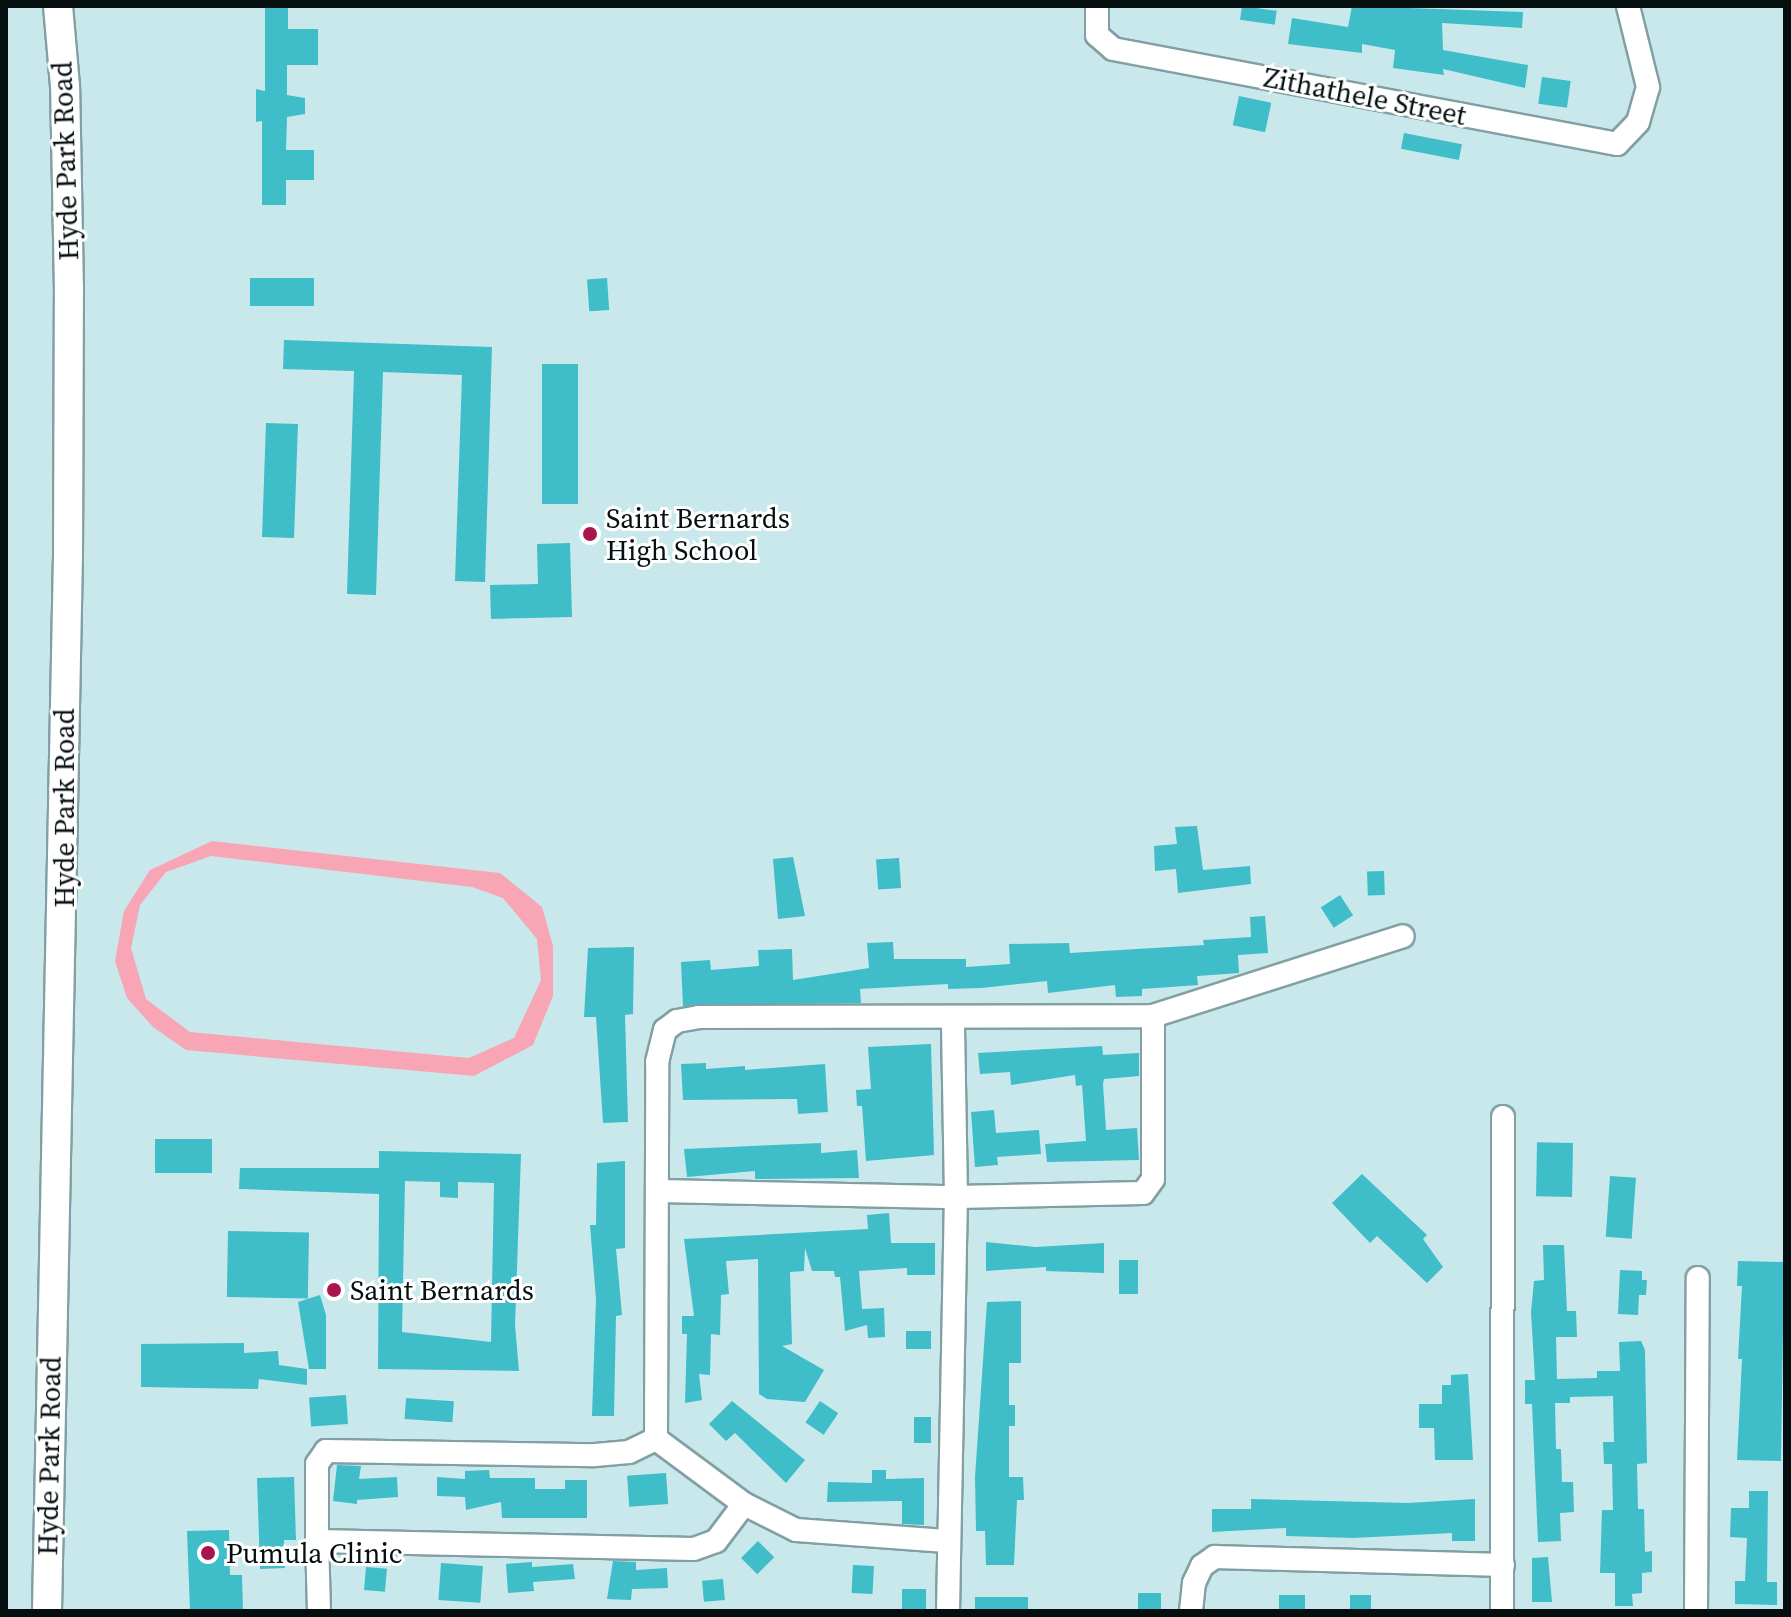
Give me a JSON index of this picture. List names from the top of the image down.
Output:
{
  "streets": {
    "street": ["Zithathele Street", "Hyde Park Road"]
  },
  "places": ["Saint Bernards High School", "Saint Bernards", "Pumula Clinic"]
}
